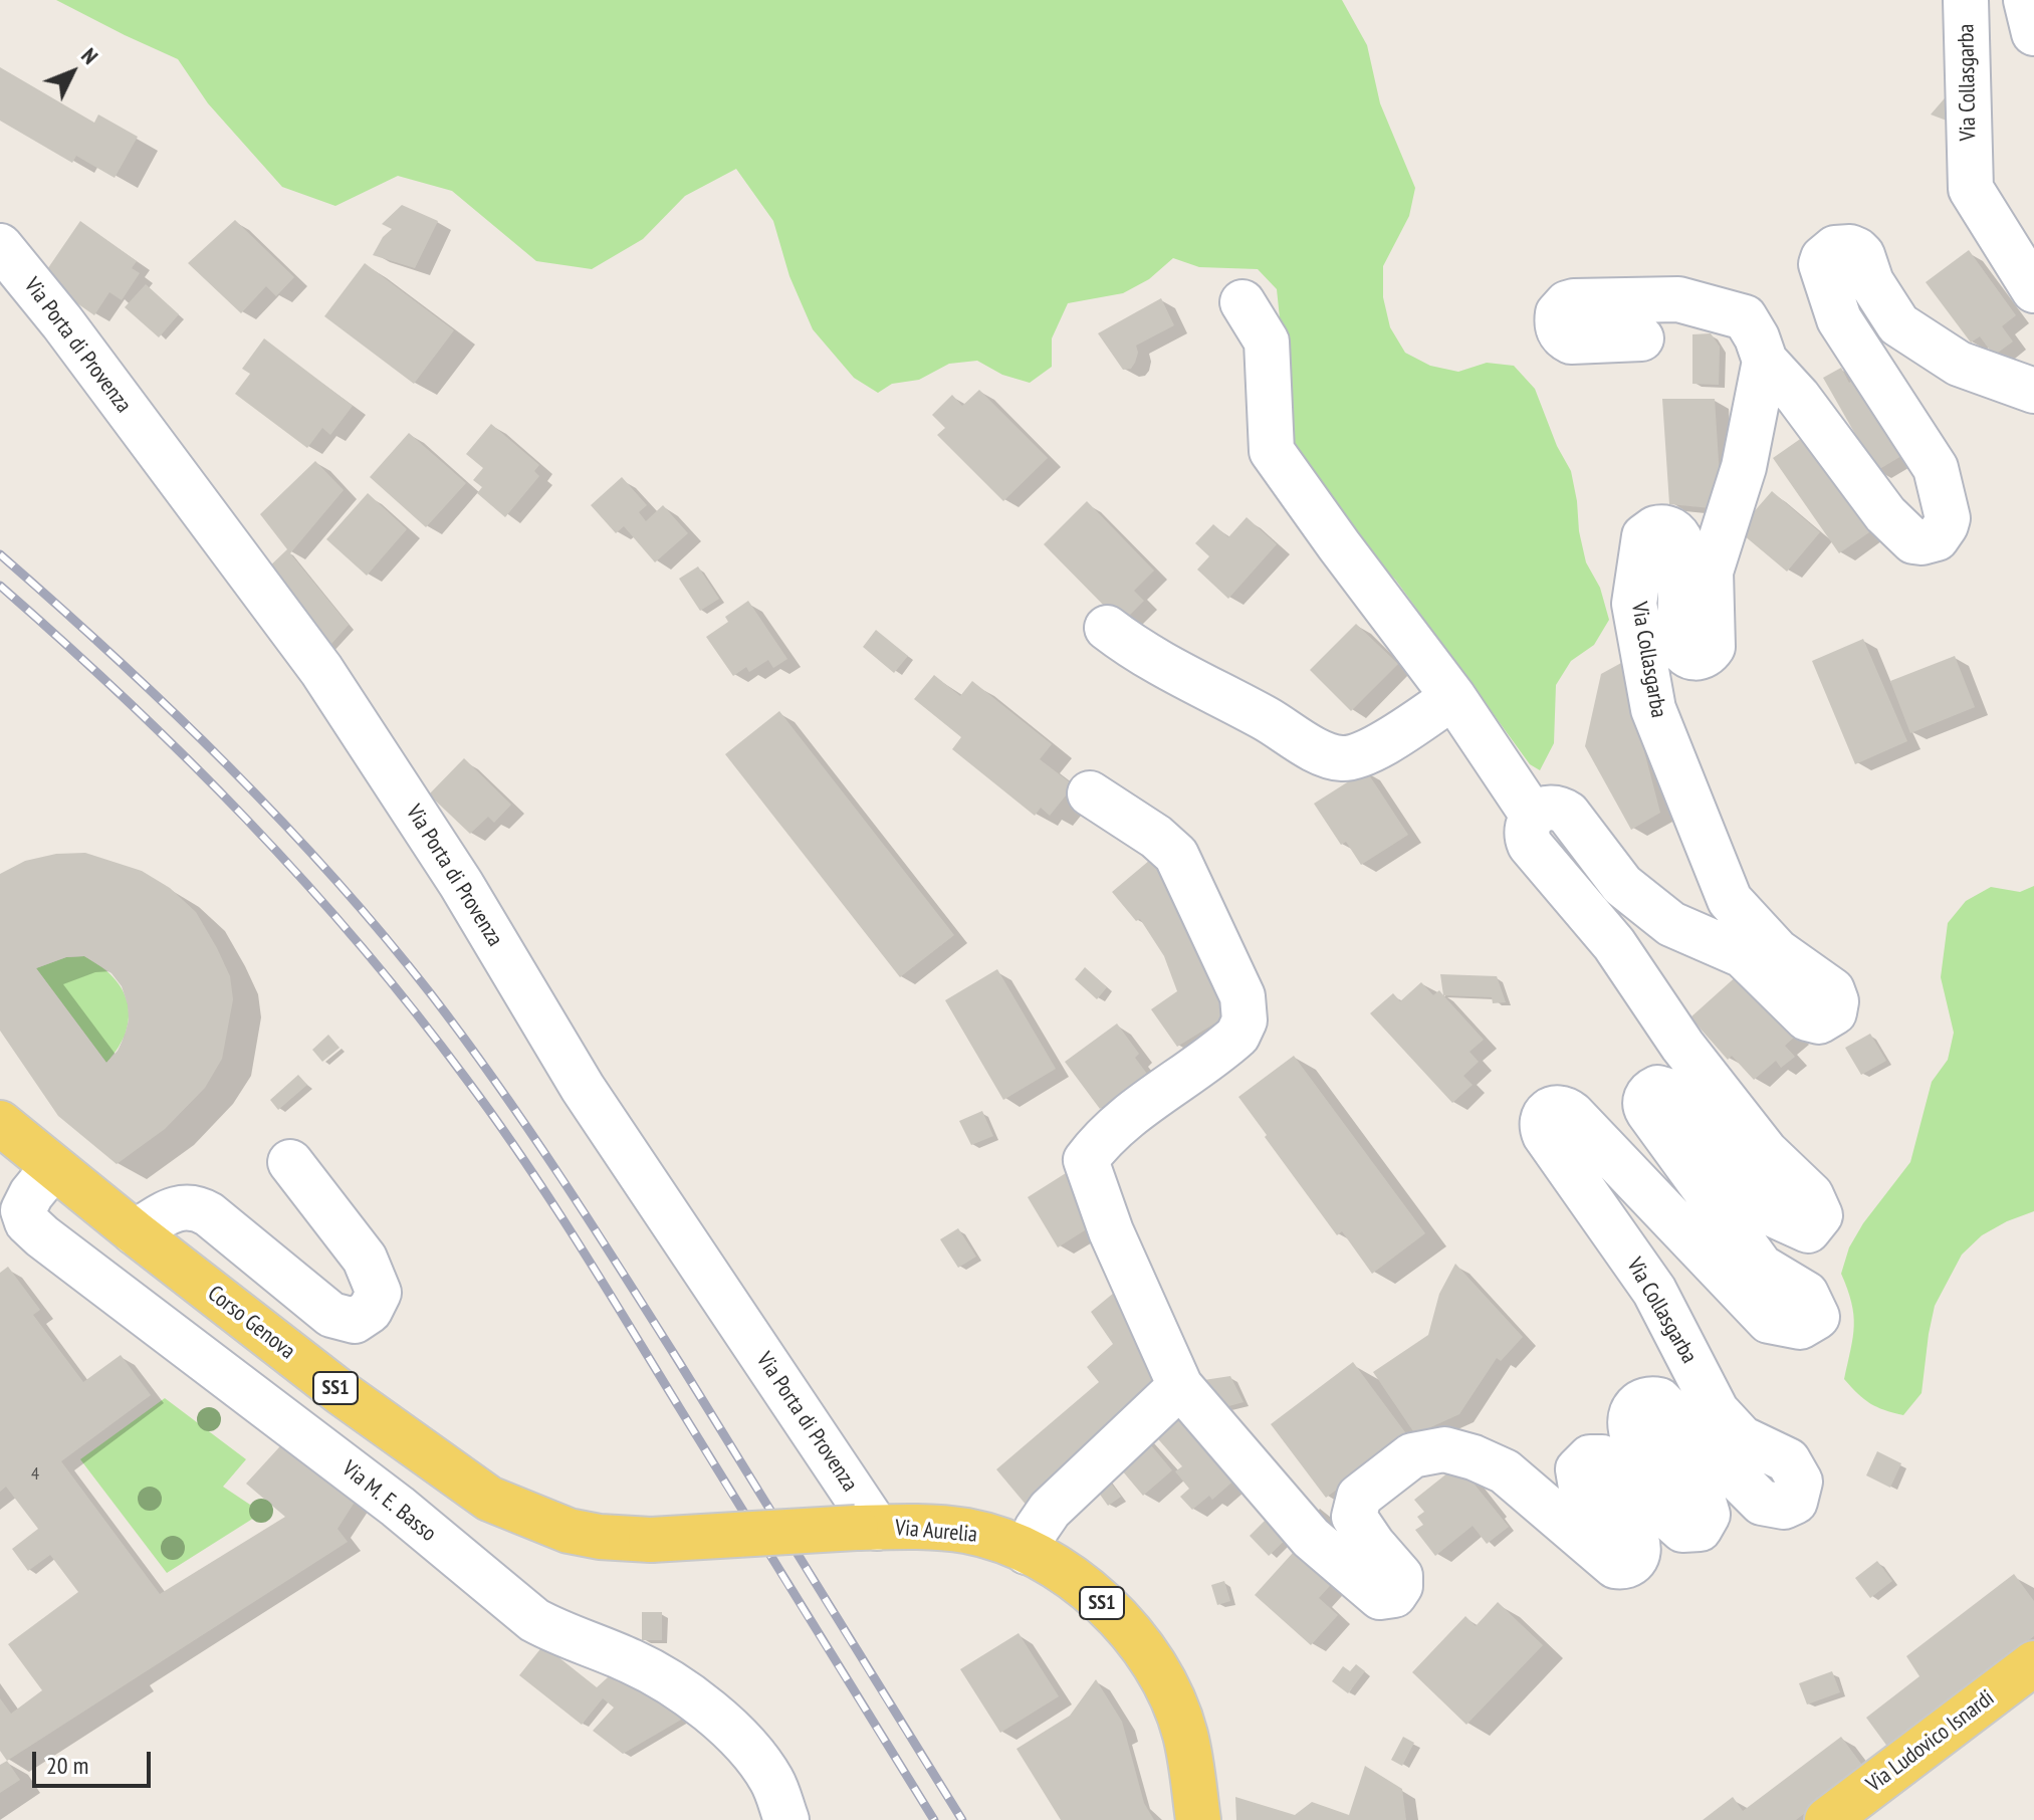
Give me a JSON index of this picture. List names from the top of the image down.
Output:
{
  "streets": {
    "main road": [
      "Corso Genova",
      "SS1",
      "Via Aurelia",
      "Via Ludovico Isnardi"
    ],
    "street": ["Via Collasgarba", "Via Porta di Provenza", "Via M. E. Basso"]
  },
  "crossings": [
    ["Via Porta di Provenza", "Via Aurelia"],
    ["Corso Genova", "Via M. E. Basso"],
    ["Corso Genova", "Via Aurelia"]
  ],
  "house_numbers": ["4"],
  "scale_bar": "20 m",
  "north": "top right"
}
